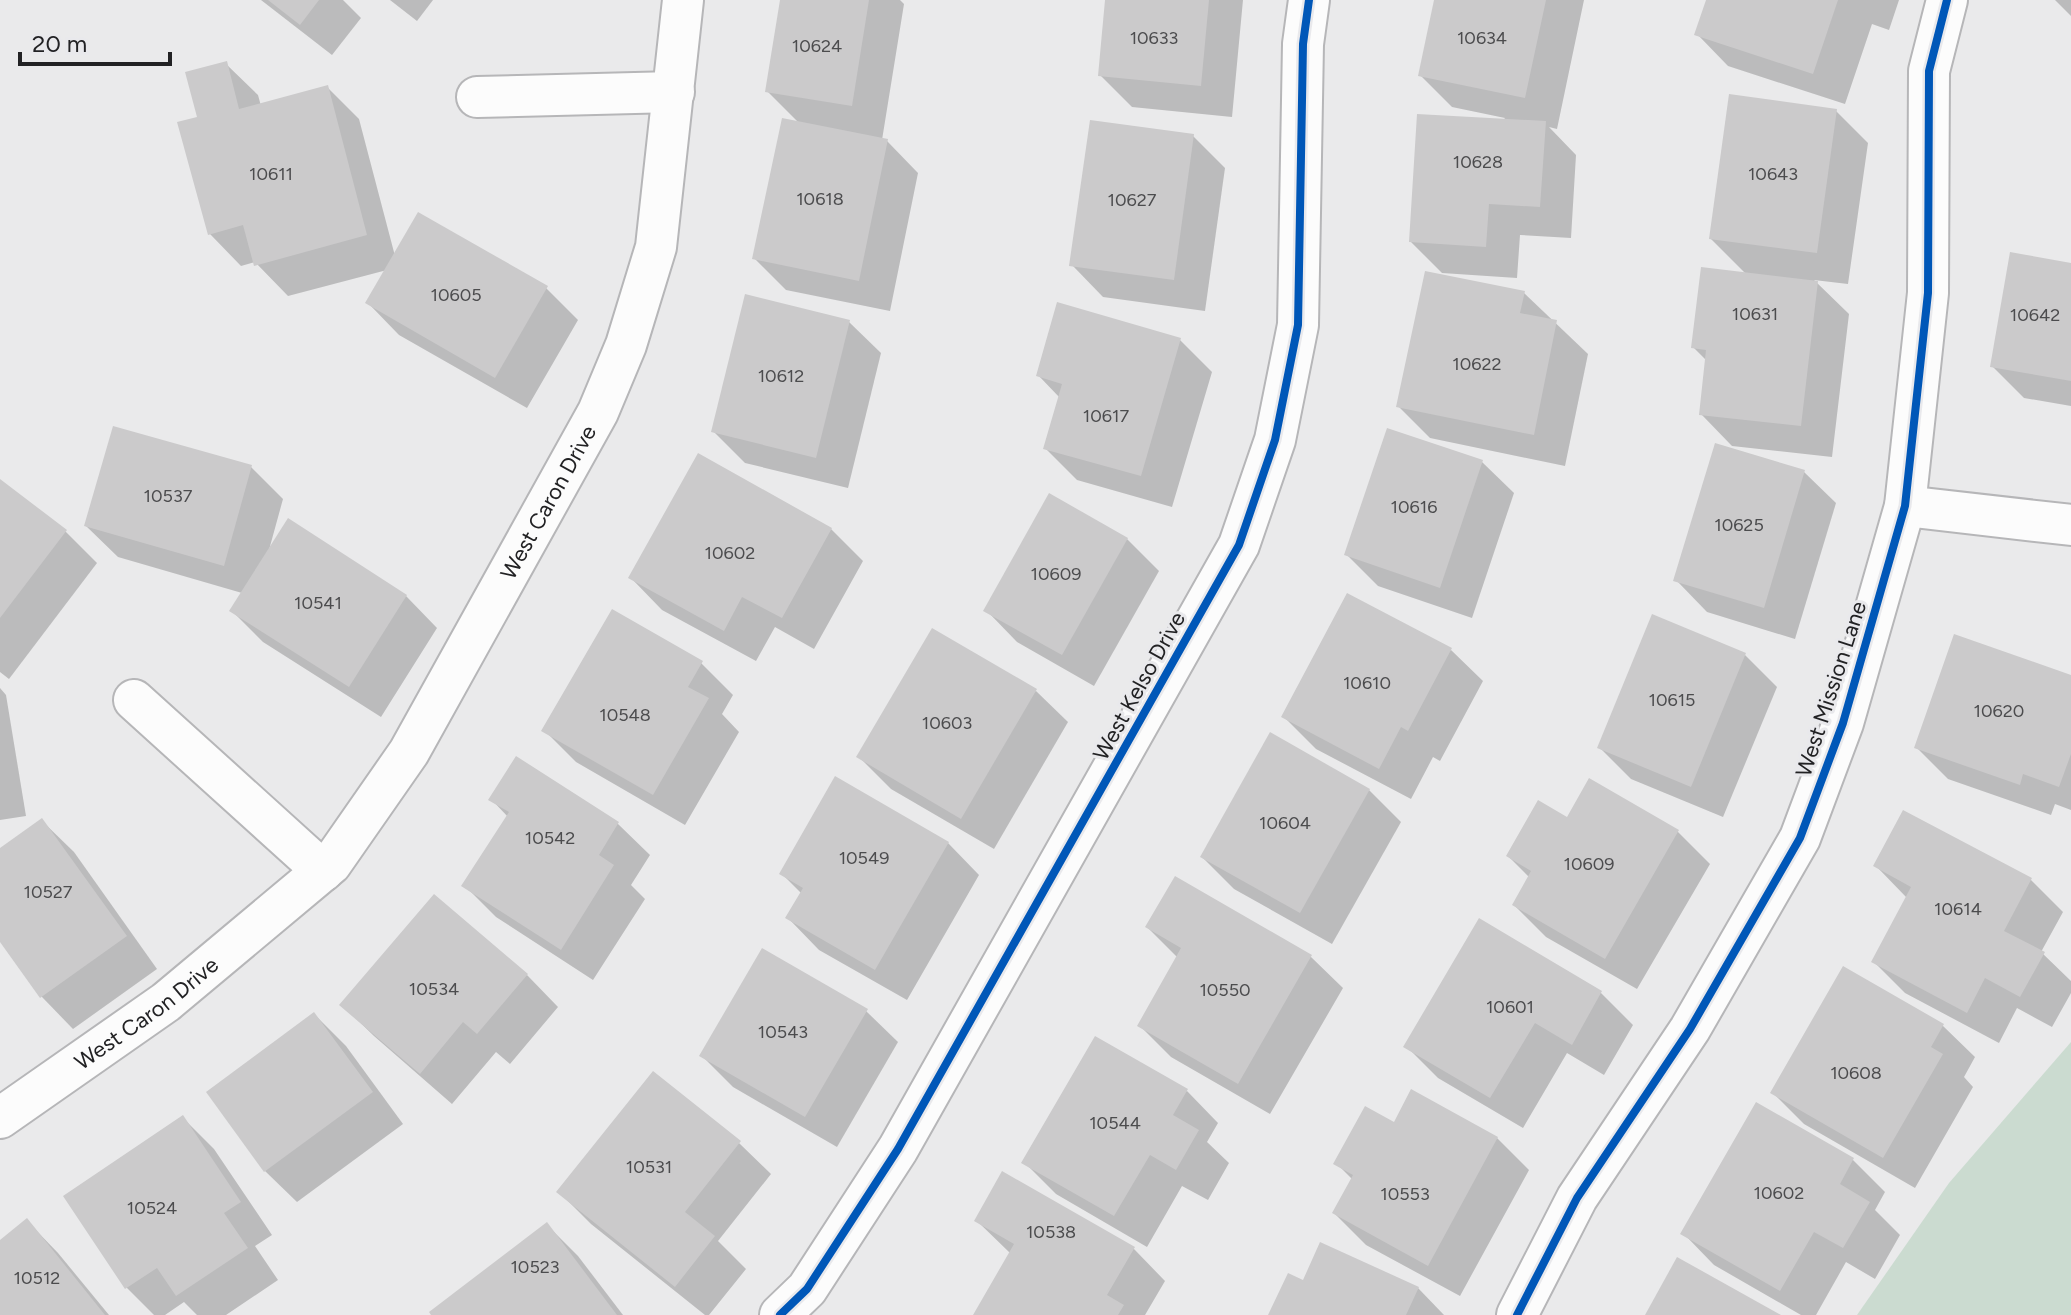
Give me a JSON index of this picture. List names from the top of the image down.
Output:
{
  "streets": {
    "street": ["West Caron Drive", "West Kelso Drive", "West Mission Lane"]
  },
  "house_numbers": [
    "10633",
    "10634",
    "10624",
    "10628",
    "10611",
    "10643",
    "10618",
    "10627",
    "10605",
    "10631",
    "10642",
    "10622",
    "10612",
    "10617",
    "10537",
    "10616",
    "10625",
    "10602",
    "10609",
    "10541",
    "10610",
    "10615",
    "10620",
    "10548",
    "10603",
    "10604",
    "10542",
    "10549",
    "10609",
    "10527",
    "10614",
    "10534",
    "10550",
    "10601",
    "10543",
    "10608",
    "10544",
    "10531",
    "10602",
    "10553",
    "10524",
    "10538",
    "10523",
    "10512"
  ],
  "scale_bar": "20 m"
}
